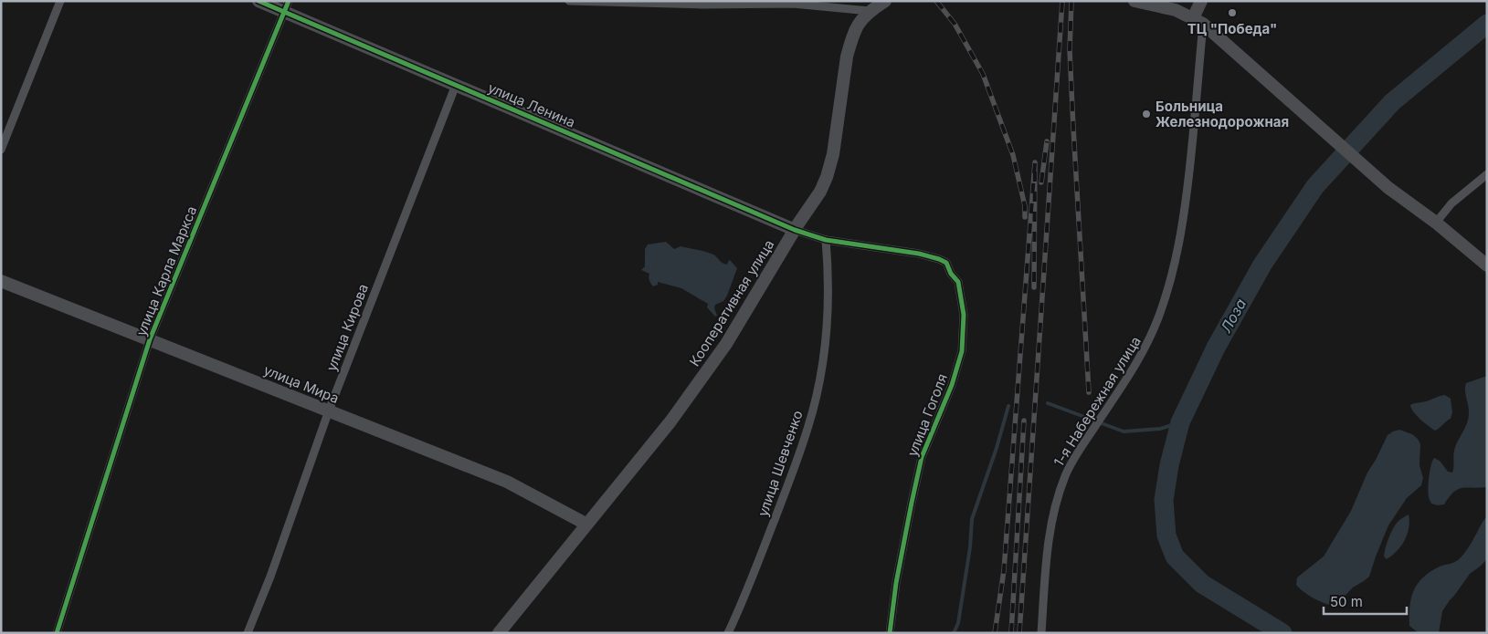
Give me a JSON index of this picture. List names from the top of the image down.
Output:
{
  "streets": {
    "street": [
      "улица Ленина",
      "улица Карла Маркса",
      "Кооперативная улица",
      "улица Кирова",
      "улица Мира",
      "1-я Набережная улица",
      "улица Гоголя",
      "улица Шевченко"
    ]
  },
  "crossings": [
    ["улица Ленина", "улица Карла Маркса"],
    ["улица Ленина", "Кооперативная улица"],
    ["улица Ленина", "улица Кирова"],
    ["улица Карла Маркса", "улица Мира"],
    ["Кооперативная улица", "улица Мира"],
    ["улица Кирова", "улица Мира"],
    ["улица Гоголя", "улица Шевченко"]
  ],
  "water": ["Лоза"],
  "places": ["ТЦ \"Победа\"", "Больница Железнодорожная"],
  "scale_bar": "50 m"
}
